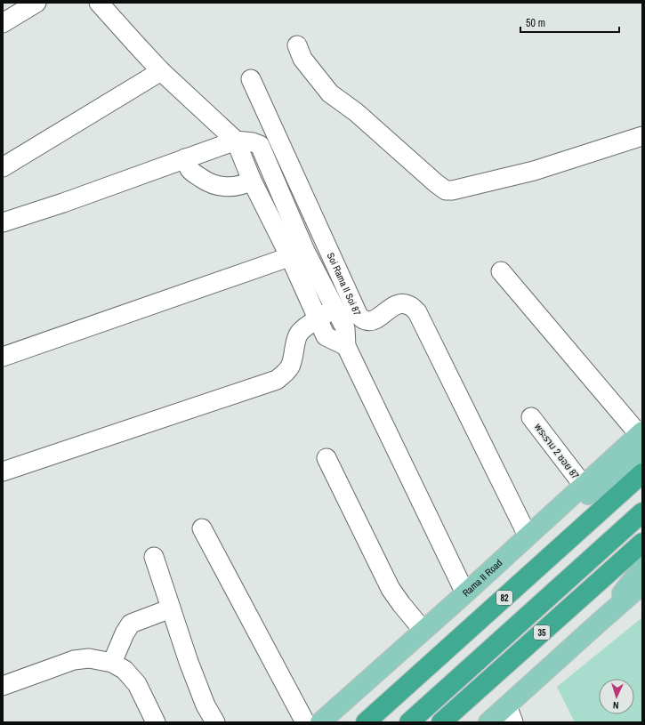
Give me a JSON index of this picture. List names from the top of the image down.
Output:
{
  "streets": {
    "highway": ["82", "35"],
    "main road": ["Rama II Road"],
    "street": ["Soi Rama II Soi 87", "พระราม 2 ซอย 87"]
  },
  "crossings": [
    ["Soi Rama II Soi 87", "Rama II Road"],
    ["พระราม 2 ซอย 87", "Rama II Road"]
  ],
  "scale_bar": "50 m",
  "north": "bottom"
}
